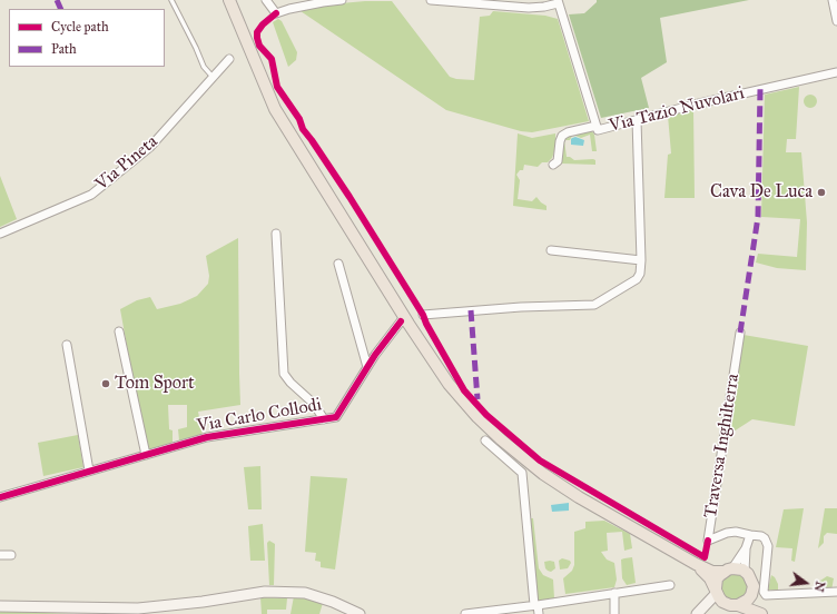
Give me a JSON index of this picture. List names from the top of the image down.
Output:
{
  "streets": {
    "street": [
      "Via Tazio Nuvolari",
      "Via Pineta",
      "Via Carlo Collodi",
      "Traversa Inghilterra"
    ]
  },
  "places": ["Cava De Luca", "Tom Sport"],
  "legend": ["Cycle path", "Path"],
  "north": "right"
}
